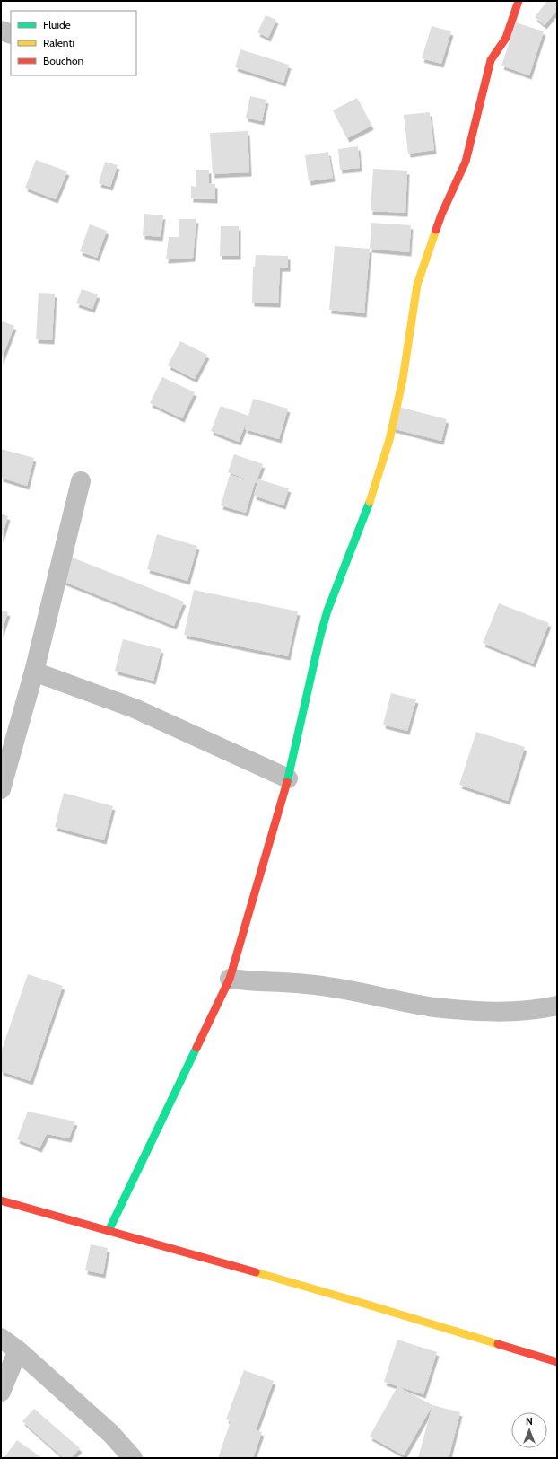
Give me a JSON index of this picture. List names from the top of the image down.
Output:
{
  "legend": ["Fluide", "Ralenti", "Bouchon"],
  "north": "top"
}
